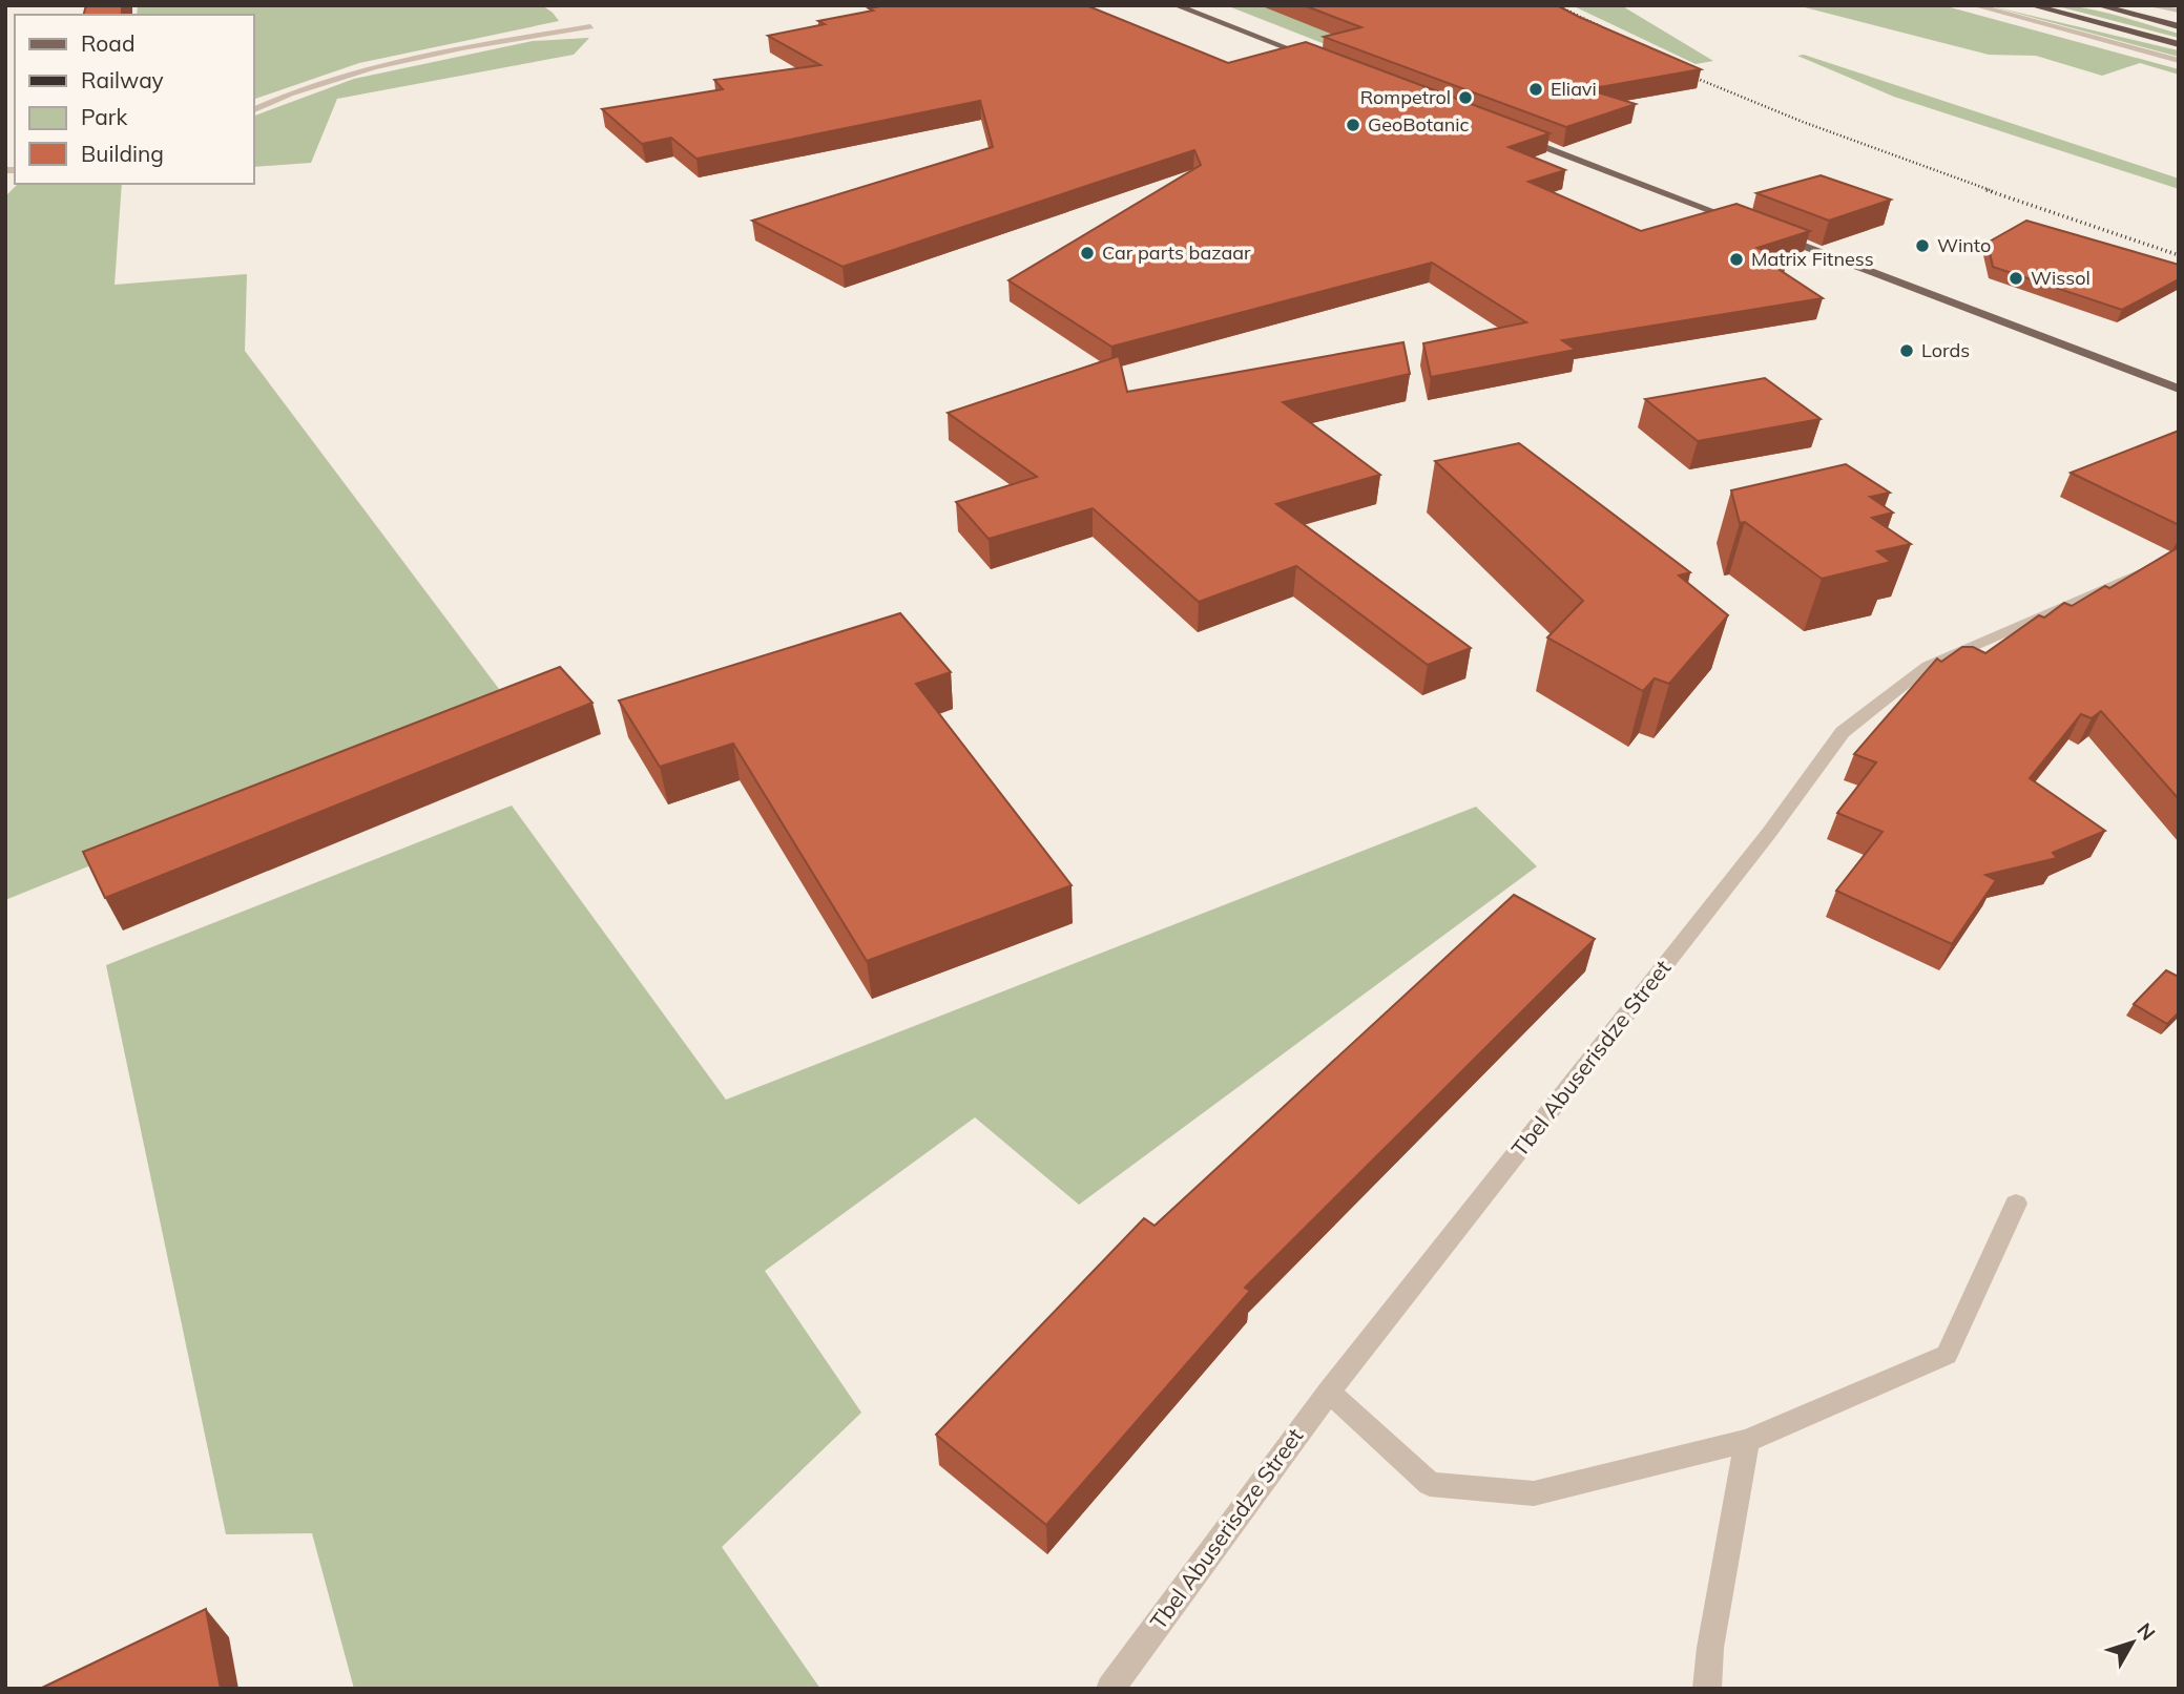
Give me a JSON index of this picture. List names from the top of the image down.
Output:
{
  "streets": {
    "street": ["Tbel Abuserisdze Street"]
  },
  "places": [
    "Eliavi",
    "Rompetrol",
    "GeoBotanic",
    "Winto",
    "Car parts bazaar",
    "Matrix Fitness",
    "Wissol",
    "Lords"
  ],
  "legend": [
    "Road",
    "Railway",
    "Park",
    "Building"
  ],
  "north": "top right"
}
